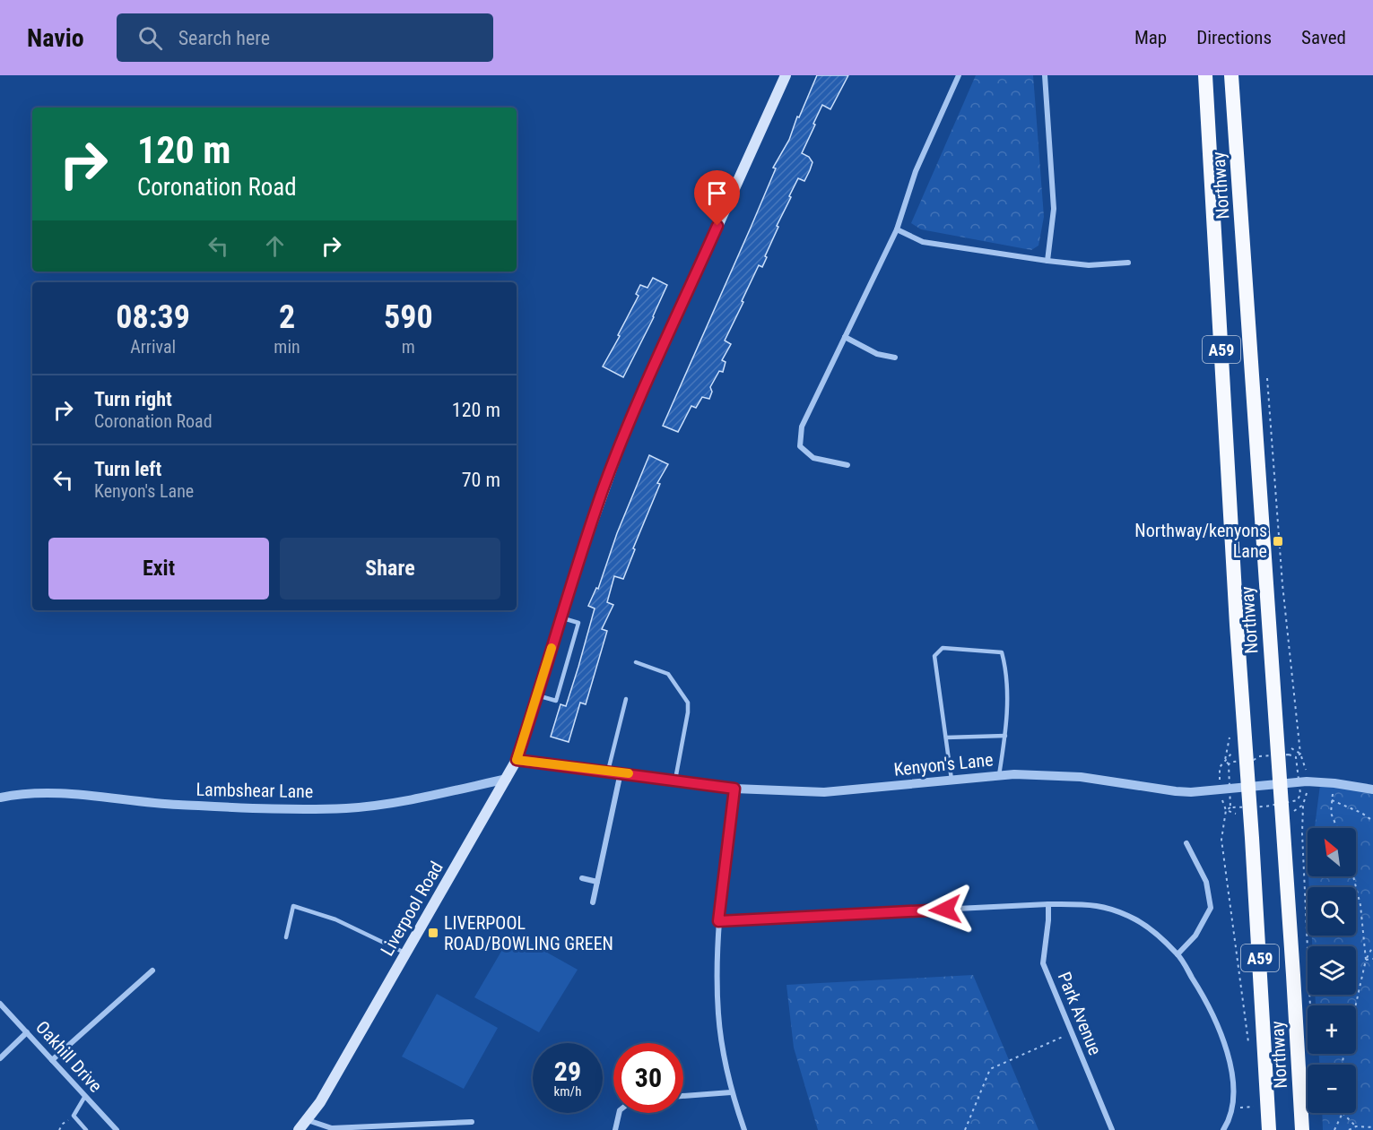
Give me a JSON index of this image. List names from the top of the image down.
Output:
{
  "streets": {
    "highway": ["Northway", "A59"],
    "main road": ["Liverpool Road"],
    "street": [
      "Kenyon's Lane",
      "Lambshear Lane",
      "Park Avenue",
      "Oakhill Drive"
    ]
  },
  "crossings": [
    ["Northway", "Kenyon's Lane"],
    ["Kenyon's Lane", "Liverpool Road"],
    ["Lambshear Lane", "Liverpool Road"]
  ],
  "places": {
    "transit": ["Northway/kenyons Lane", "LIVERPOOL ROAD/BOWLING GREEN"]
  },
  "north": "top left",
  "page": {
    "header": "Navio",
    "search": "Search here",
    "nav": ["Map", "Directions", "Saved"],
    "turn": ["120 m", "Coronation Road"],
    "eta": [
      "08:39",
      "Arrival",
      "2",
      "min",
      "590",
      "m"
    ],
    "list": [
      {
        "name": "Turn right",
        "note": "Coronation Road",
        "value": "120 m"
      },
      {
        "name": "Turn left",
        "note": "Kenyon's Lane",
        "value": "70 m"
      }
    ],
    "buttons": ["Exit", "Share"],
    "map_buttons": ["+", "−"],
    "speed": "29 km/h",
    "limit": "30"
  }
}
